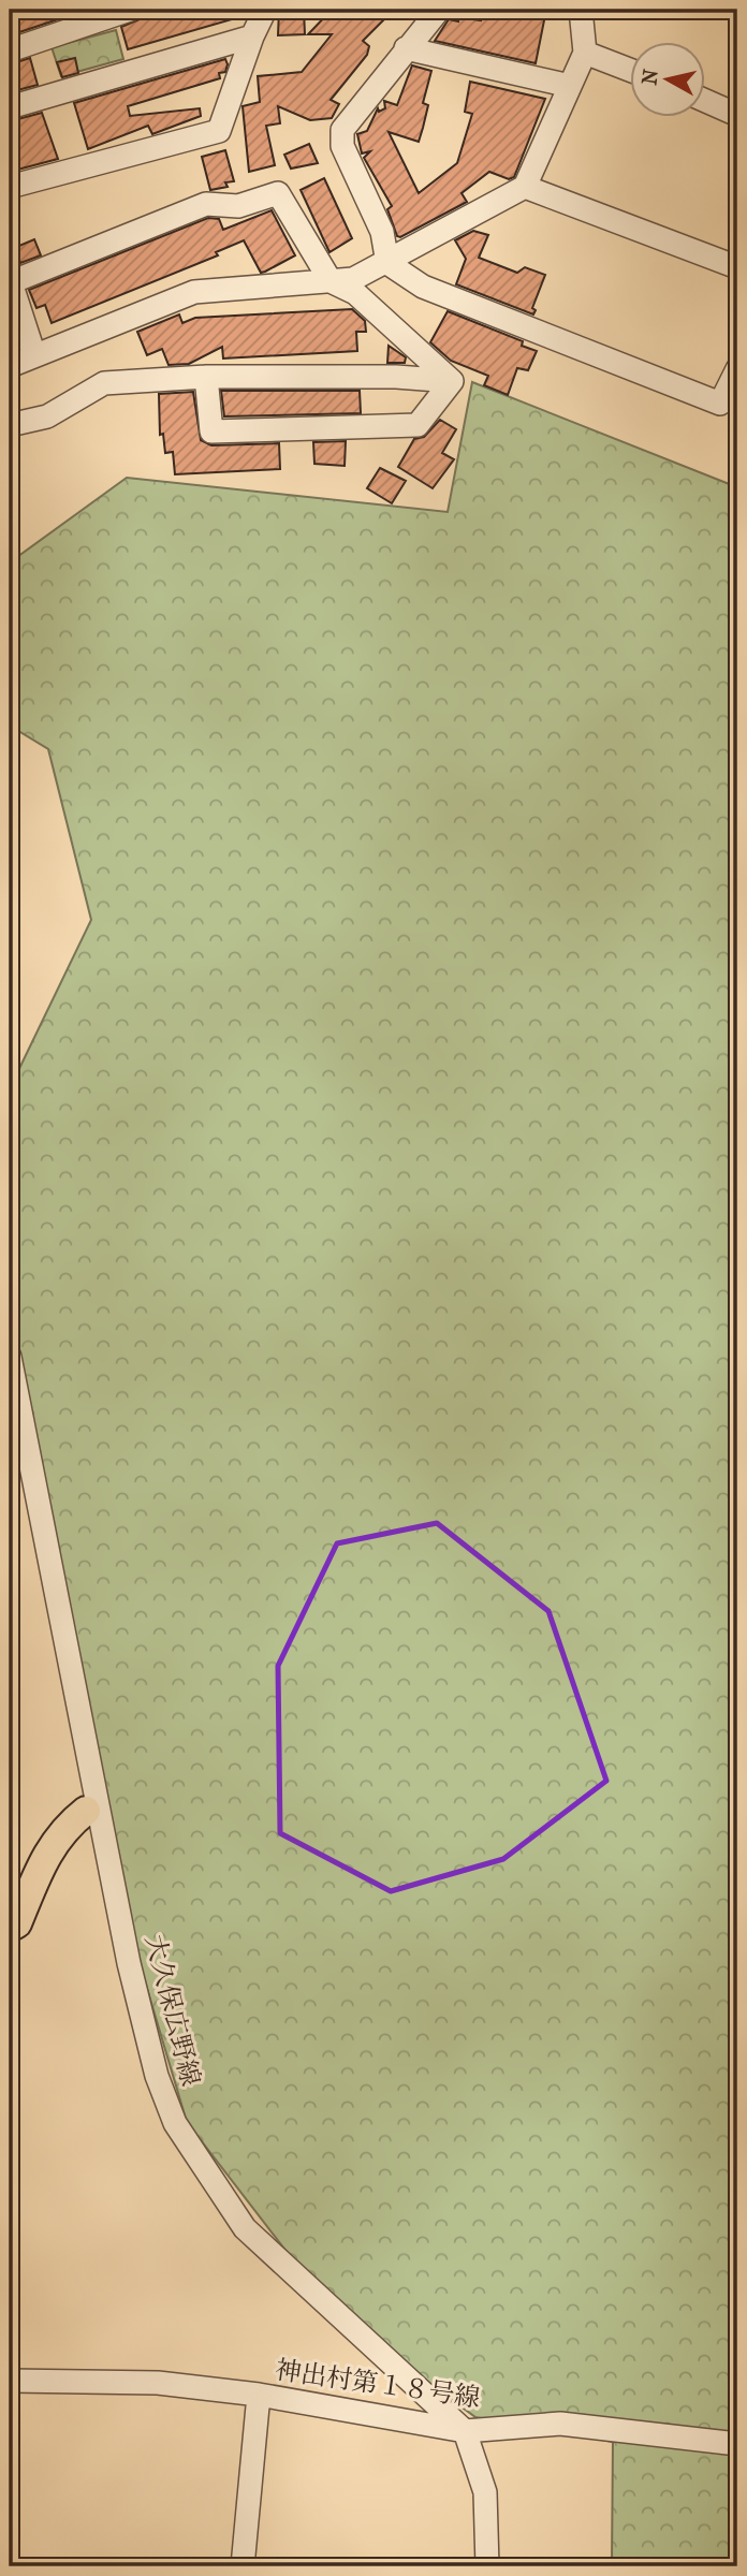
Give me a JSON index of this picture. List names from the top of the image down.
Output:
{
  "streets": {
    "street": ["大久保広野線", "神出村第１８号線"]
  },
  "crossings": [
    ["大久保広野線", "神出村第１８号線"]
  ],
  "north": "left"
}
